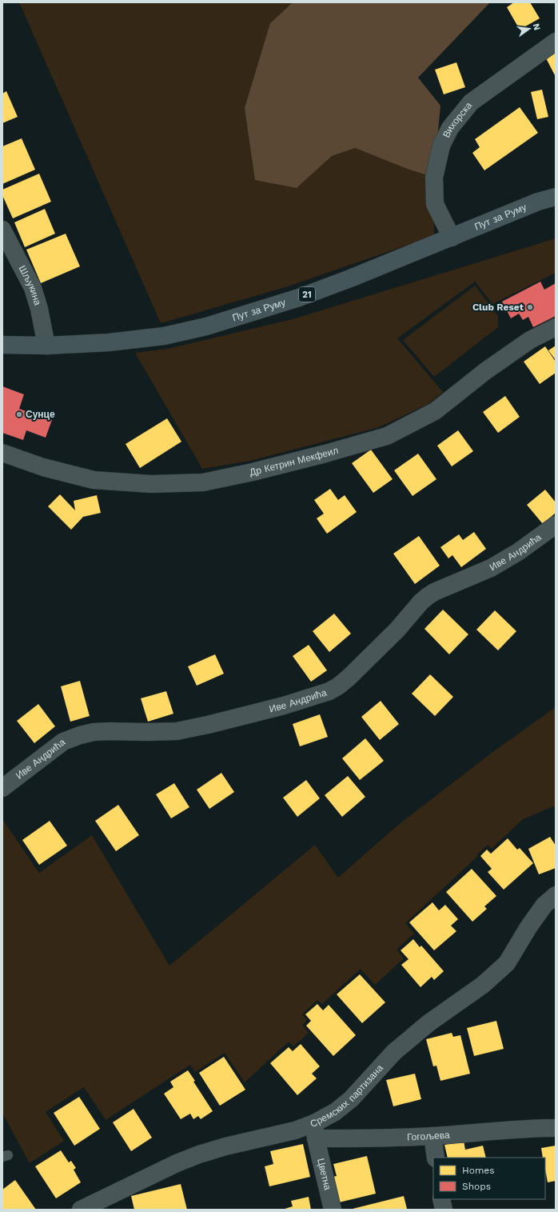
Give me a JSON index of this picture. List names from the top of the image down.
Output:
{
  "streets": {
    "main road": ["Пут за Руму", "21"],
    "street": [
      "Вихорска",
      "Шљукина",
      "Др Кетрин Мекфеил",
      "Иве Андрића",
      "Сремских партизана",
      "Гогољева",
      "Цветна"
    ]
  },
  "crossings": [
    ["Вихорска", "Пут за Руму"],
    ["Пут за Руму", "Шљукина"],
    ["Сремских партизана", "Гогољева"],
    ["Сремских партизана", "Цветна"],
    ["Гогољева", "Цветна"]
  ],
  "places": ["Club Reset", "Сунце"],
  "legend": ["Homes", "Shops"],
  "north": "right"
}
